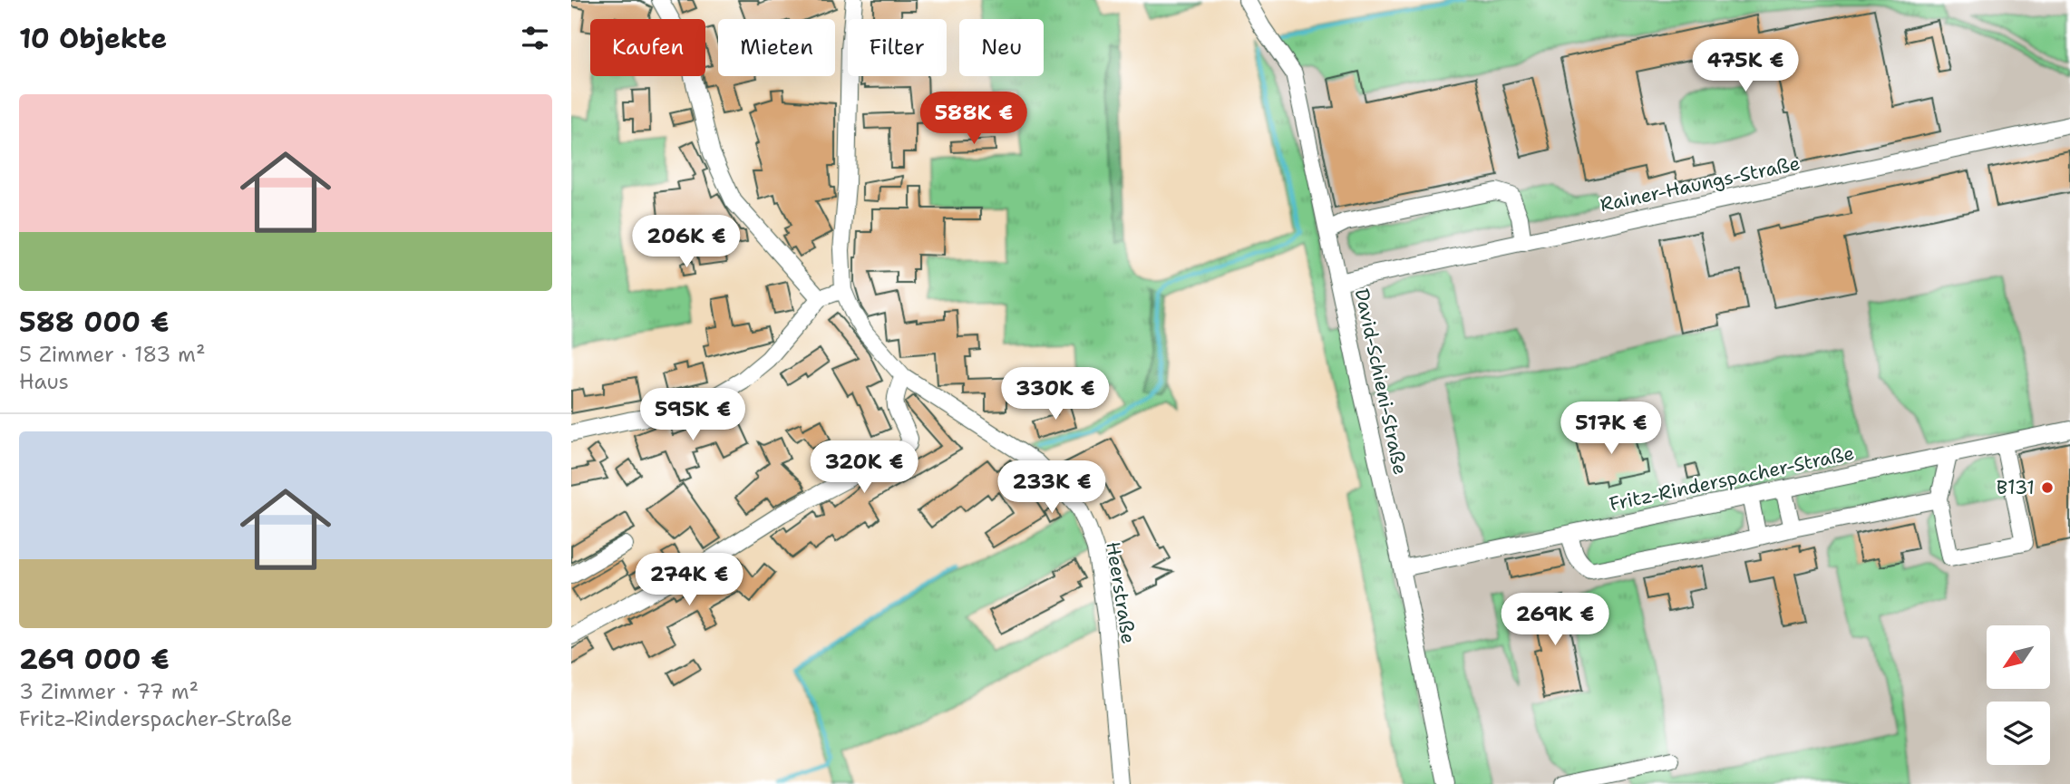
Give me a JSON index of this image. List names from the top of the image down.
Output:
{
  "streets": {
    "street": [
      "Rainer-Haungs-Straße",
      "David-Schieni-Straße",
      "Fritz-Rinderspacher-Straße",
      "Heerstraße"
    ]
  },
  "crossings": [
    ["Rainer-Haungs-Straße", "David-Schieni-Straße"],
    ["David-Schieni-Straße", "Fritz-Rinderspacher-Straße"]
  ],
  "places": ["B131"],
  "north": "bottom left",
  "page": {
    "heading": "10 Objekte",
    "chip": [
      "Kaufen",
      "Mieten",
      "Filter",
      "Neu"
    ],
    "price": [
      "475K €",
      "588K €",
      "206K €",
      "330K €",
      "595K €",
      "517K €",
      "320K €",
      "233K €",
      "274K €",
      "269K €"
    ],
    "list": [
      {
        "name": "588 000 €",
        "note": "5 Zimmer · 183 m² · Haus"
      },
      {
        "name": "269 000 €",
        "note": "3 Zimmer · 77 m² · Fritz-Rinderspacher-Straße"
      }
    ]
  }
}
